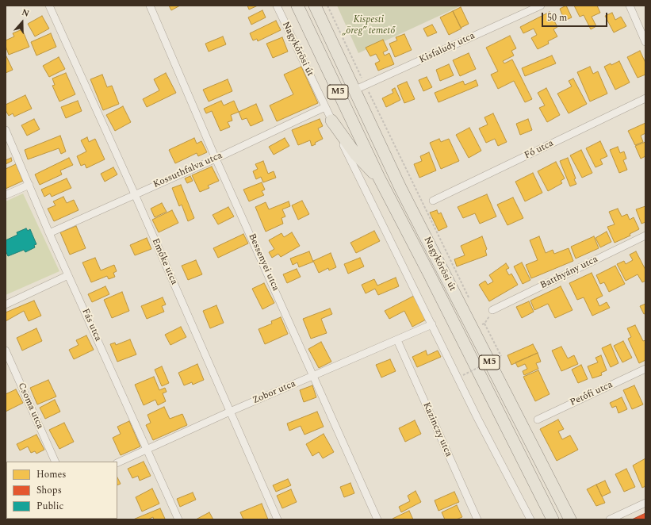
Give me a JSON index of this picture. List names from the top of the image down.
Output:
{
  "streets": {
    "main road": ["Nagykőrösi út", "M5"],
    "street": [
      "Kisfaludy utca",
      "Fő utca",
      "Kossuthfalva utca",
      "Emőke utca",
      "Bessenyei utca",
      "Batthyány utca",
      "Fás utca",
      "Zobor utca",
      "Petőfi utca",
      "Csoma utca",
      "Kazinczy utca"
    ]
  },
  "crossings": [
    ["Kisfaludy utca", "Nagykőrösi út"],
    ["Nagykőrösi út", "Kossuthfalva utca"],
    ["Nagykőrösi út", "Zobor utca"],
    ["Kossuthfalva utca", "Emőke utca"],
    ["Kossuthfalva utca", "Bessenyei utca"],
    ["Kossuthfalva utca", "Fás utca"],
    ["Emőke utca", "Zobor utca"],
    ["Bessenyei utca", "Zobor utca"],
    ["Fás utca", "Zobor utca"],
    ["Zobor utca", "Kazinczy utca"]
  ],
  "parks": ["Kispesti „öreg” temető"],
  "legend": ["Homes", "Shops", "Public"],
  "scale_bar": "50 m",
  "north": "top"
}
